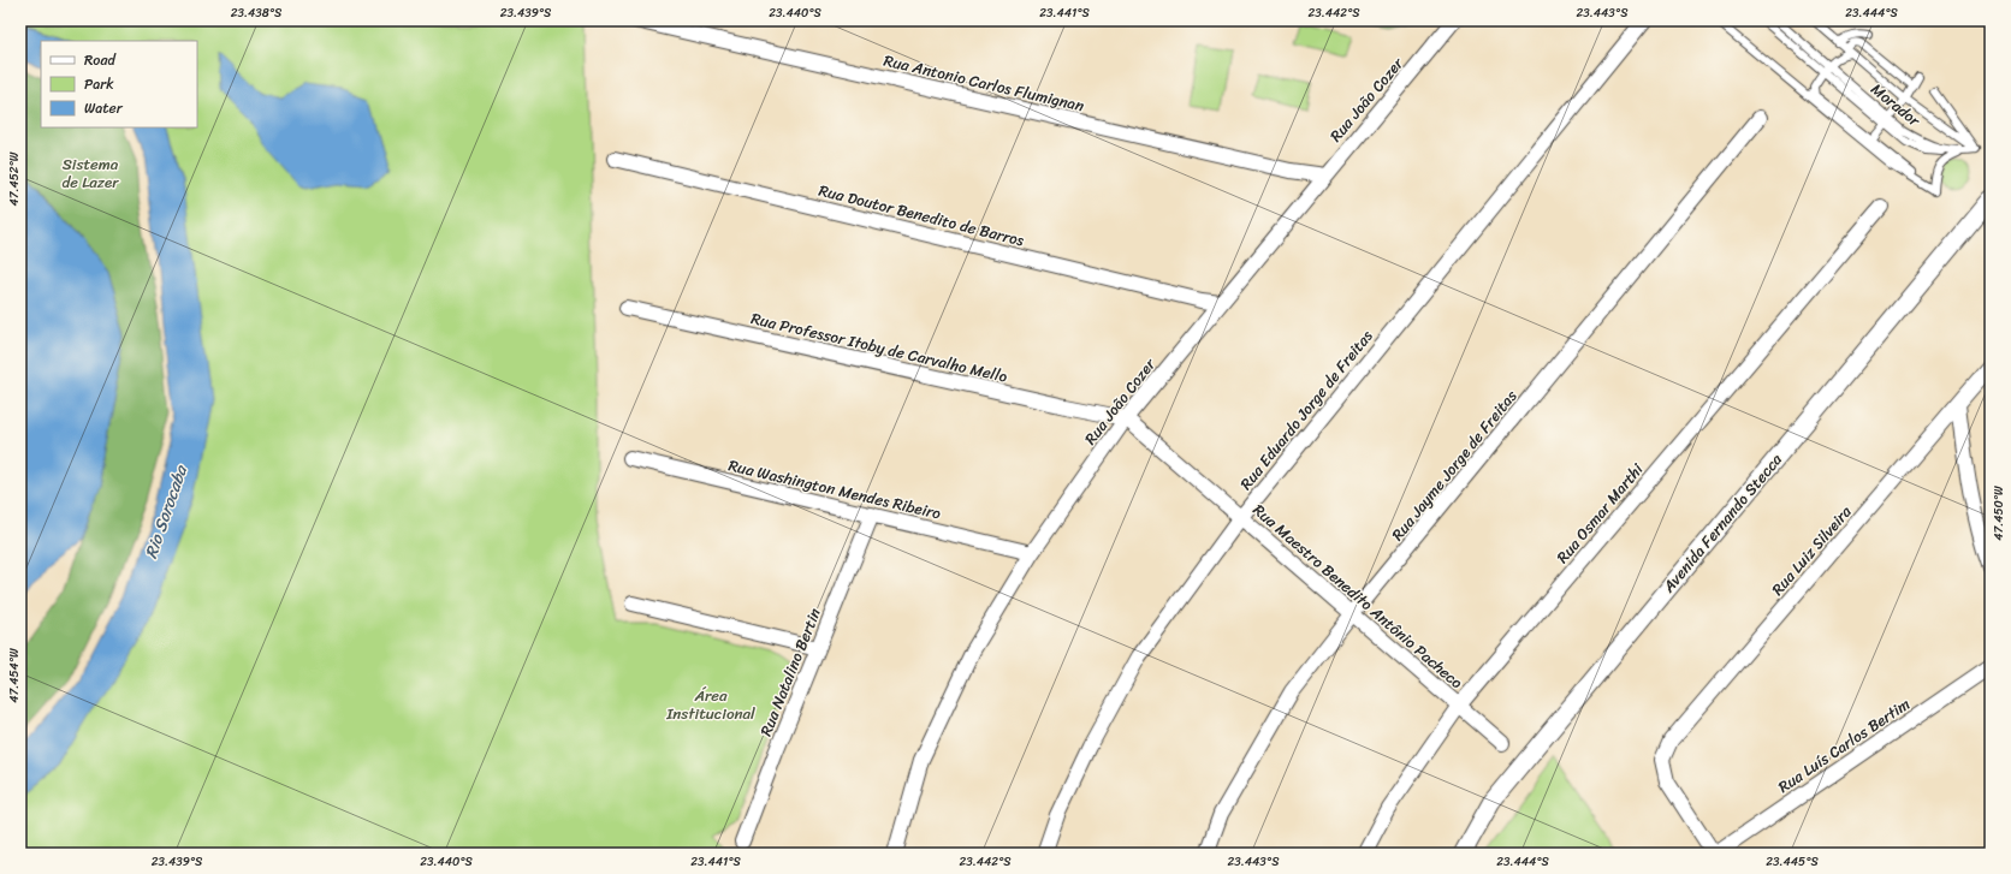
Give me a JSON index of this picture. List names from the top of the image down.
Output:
{
  "streets": {
    "street": [
      "Rua Antonio Carlos Flumignan",
      "Rua João Cozer",
      "Rua Doutor Benedito de Barros",
      "Rua Professor Itoby de Carvalho Mello",
      "Rua Eduardo Jorge de Freitas",
      "Rua Jayme Jorge de Freitas",
      "Rua Washington Mendes Ribeiro",
      "Rua Osmar Marthi",
      "Avenida Fernando Stecca",
      "Rua Luiz Silveira",
      "Rua Maestro Benedito Antônio Pacheco",
      "Rua Natalino Bertin",
      "Rua Luís Carlos Bertim"
    ],
    "lane": ["Morador"]
  },
  "crossings": [
    ["Rua Antonio Carlos Flumignan", "Rua João Cozer"],
    ["Rua João Cozer", "Rua Doutor Benedito de Barros"],
    ["Rua João Cozer", "Rua Professor Itoby de Carvalho Mello"],
    ["Rua João Cozer", "Rua Washington Mendes Ribeiro"],
    ["Rua João Cozer", "Rua Maestro Benedito Antônio Pacheco"],
    ["Rua Professor Itoby de Carvalho Mello", "Rua Maestro Benedito Antônio Pacheco"],
    ["Rua Eduardo Jorge de Freitas", "Rua Maestro Benedito Antônio Pacheco"],
    ["Rua Jayme Jorge de Freitas", "Rua Maestro Benedito Antônio Pacheco"],
    ["Rua Washington Mendes Ribeiro", "Rua Natalino Bertin"],
    ["Rua Osmar Marthi", "Rua Maestro Benedito Antônio Pacheco"],
    ["Rua Luiz Silveira", "Rua Luís Carlos Bertim"]
  ],
  "water": ["Rio Sorocaba"],
  "parks": ["Sistema de Lazer", "Área Institucional"],
  "legend": ["Road", "Park", "Water"],
  "coordinates": [
    "23.438°S",
    "23.439°S",
    "23.440°S",
    "23.441°S",
    "23.442°S",
    "23.443°S",
    "23.444°S",
    "47.452°W",
    "47.450°W",
    "47.454°W",
    "23.445°S"
  ]
}
